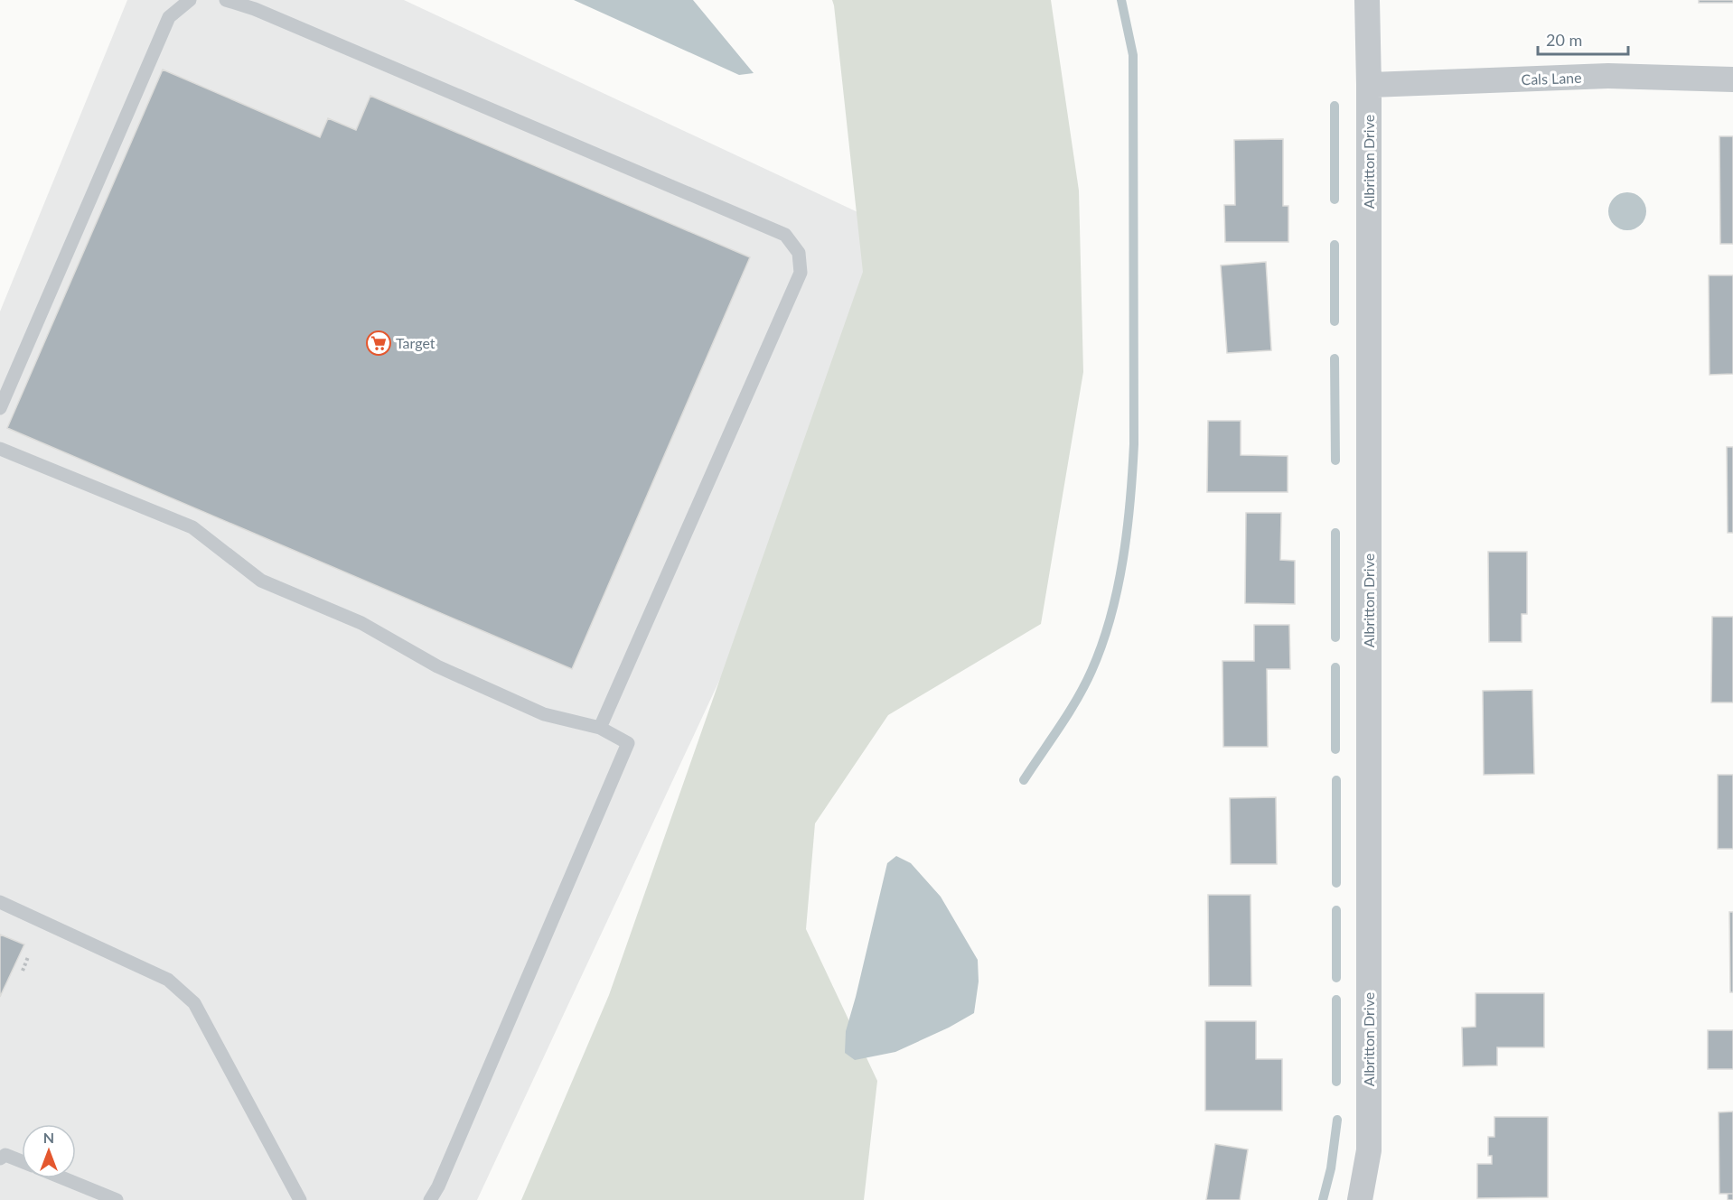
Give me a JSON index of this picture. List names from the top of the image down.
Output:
{
  "streets": {
    "street": ["Cals Lane", "Albritton Drive"]
  },
  "crossings": [
    ["Cals Lane", "Albritton Drive"]
  ],
  "places": {
    "supermarket": ["Target"]
  },
  "scale_bar": "20 m",
  "north": "top"
}
